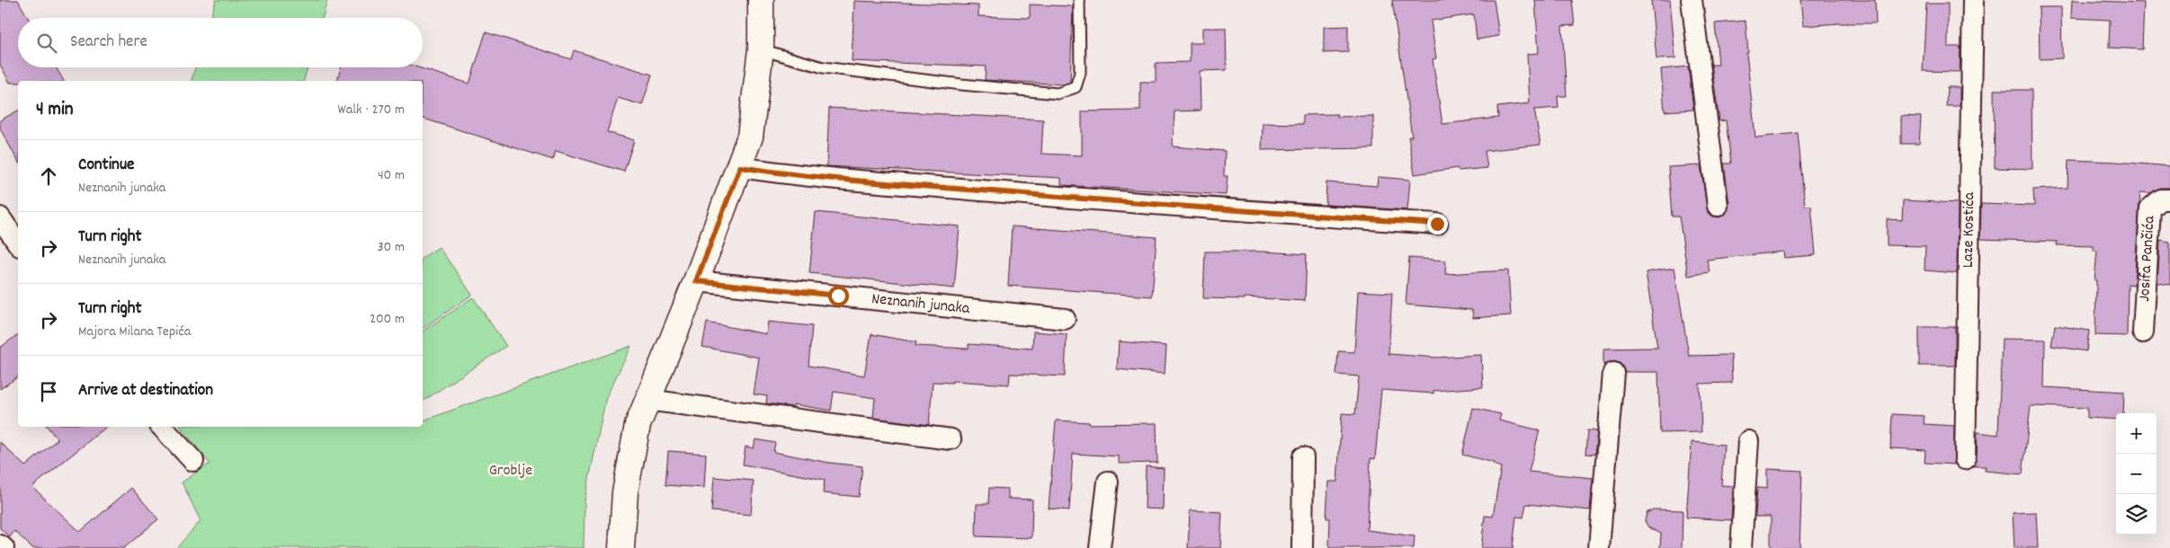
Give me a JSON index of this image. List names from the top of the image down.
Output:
{
  "streets": {
    "street": ["Laze Kostića", "Josifa Pančića", "Neznanih junaka"]
  },
  "parks": ["Groblje"],
  "page": {
    "search": "Search here",
    "heading": ["4 min", "Walk · 270 m"],
    "list": [
      ["Continue", "Neznanih junaka", "40 m"],
      ["Turn right", "Neznanih junaka", "30 m"],
      ["Turn right", "Majora Milana Tepića", "200 m"],
      "Arrive at destination"
    ],
    "map_buttons": ["+", "−"]
  }
}
